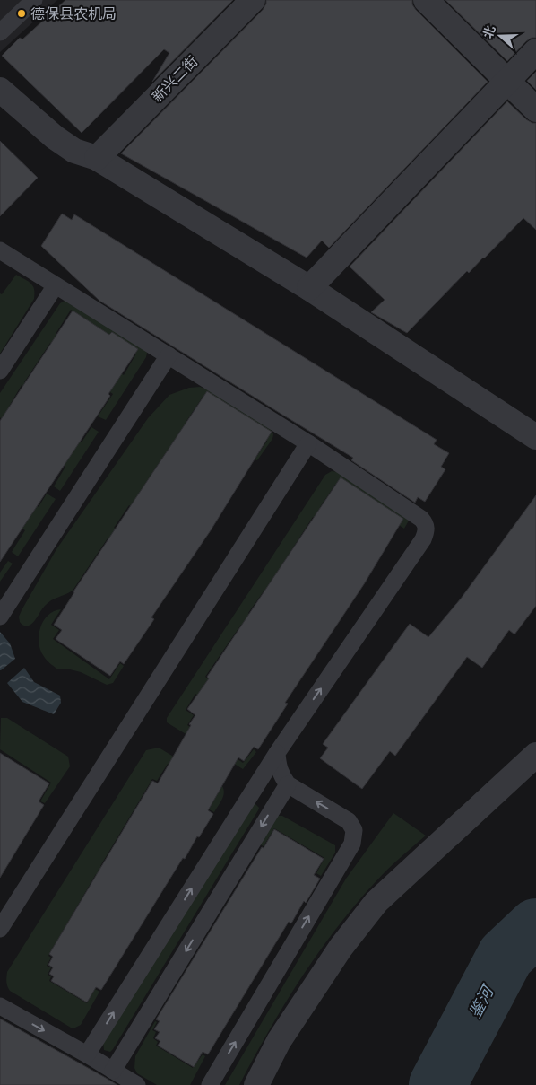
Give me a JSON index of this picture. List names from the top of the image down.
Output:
{
  "streets": {
    "street": ["新兴二街"]
  },
  "water": ["鉴河"],
  "places": ["德保县农机局"],
  "north": "left"
}
